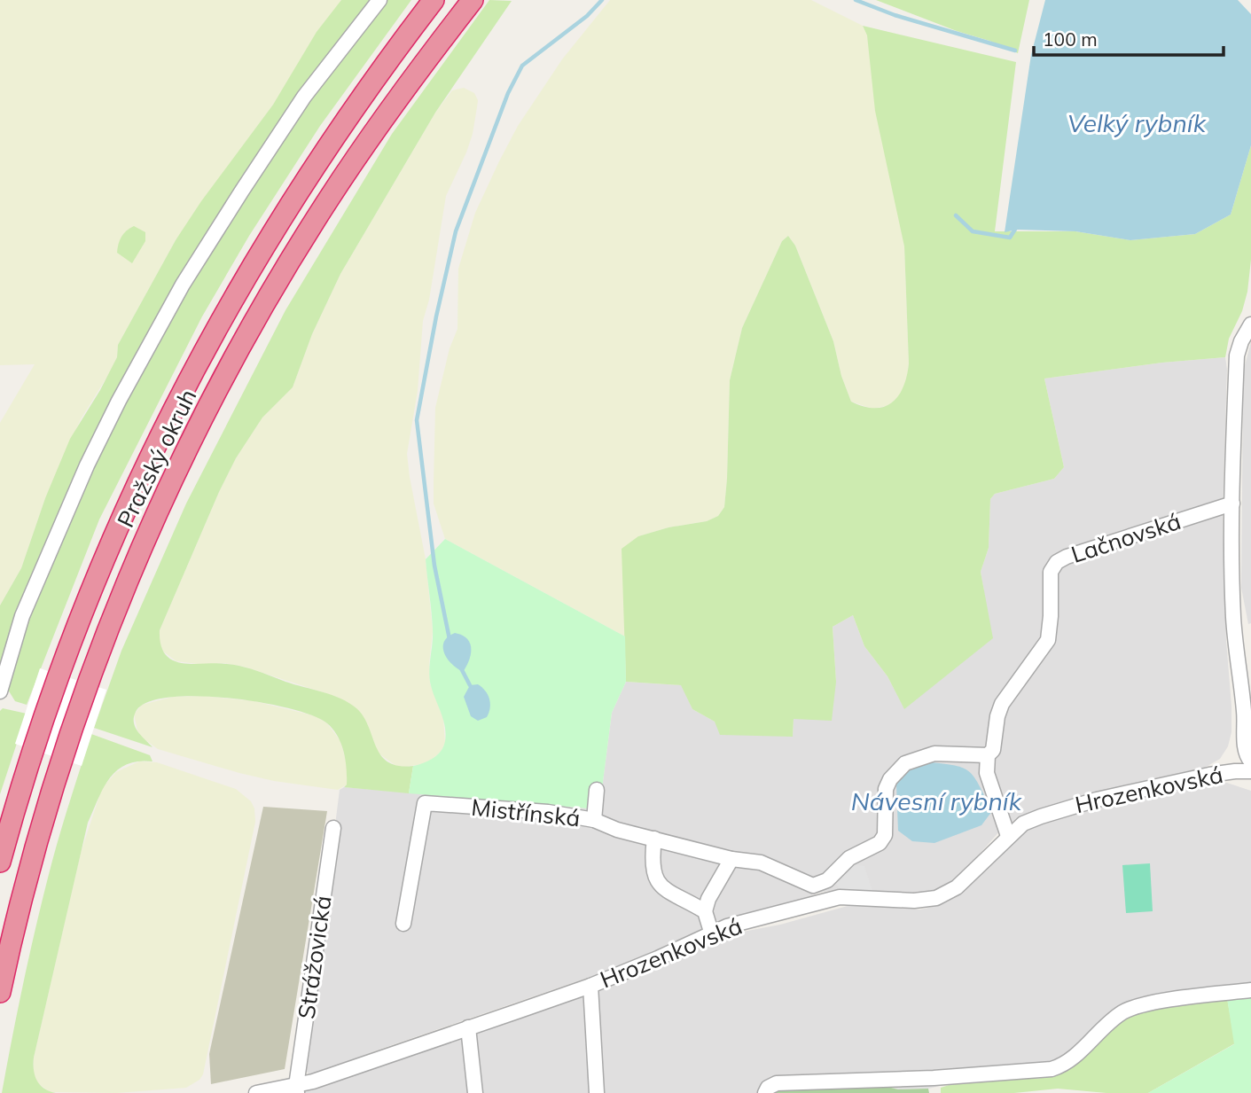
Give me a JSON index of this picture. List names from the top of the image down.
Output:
{
  "streets": {
    "highway": ["Pražský okruh"],
    "street": [
      "Lačnovská",
      "Hrozenkovská",
      "Mistřínská",
      "Strážovická"
    ]
  },
  "crossings": [
    ["Lačnovská", "Hrozenkovská"],
    ["Hrozenkovská", "Strážovická"]
  ],
  "water": ["Velký rybník", "Návesní rybník"],
  "scale_bar": "100 m"
}
